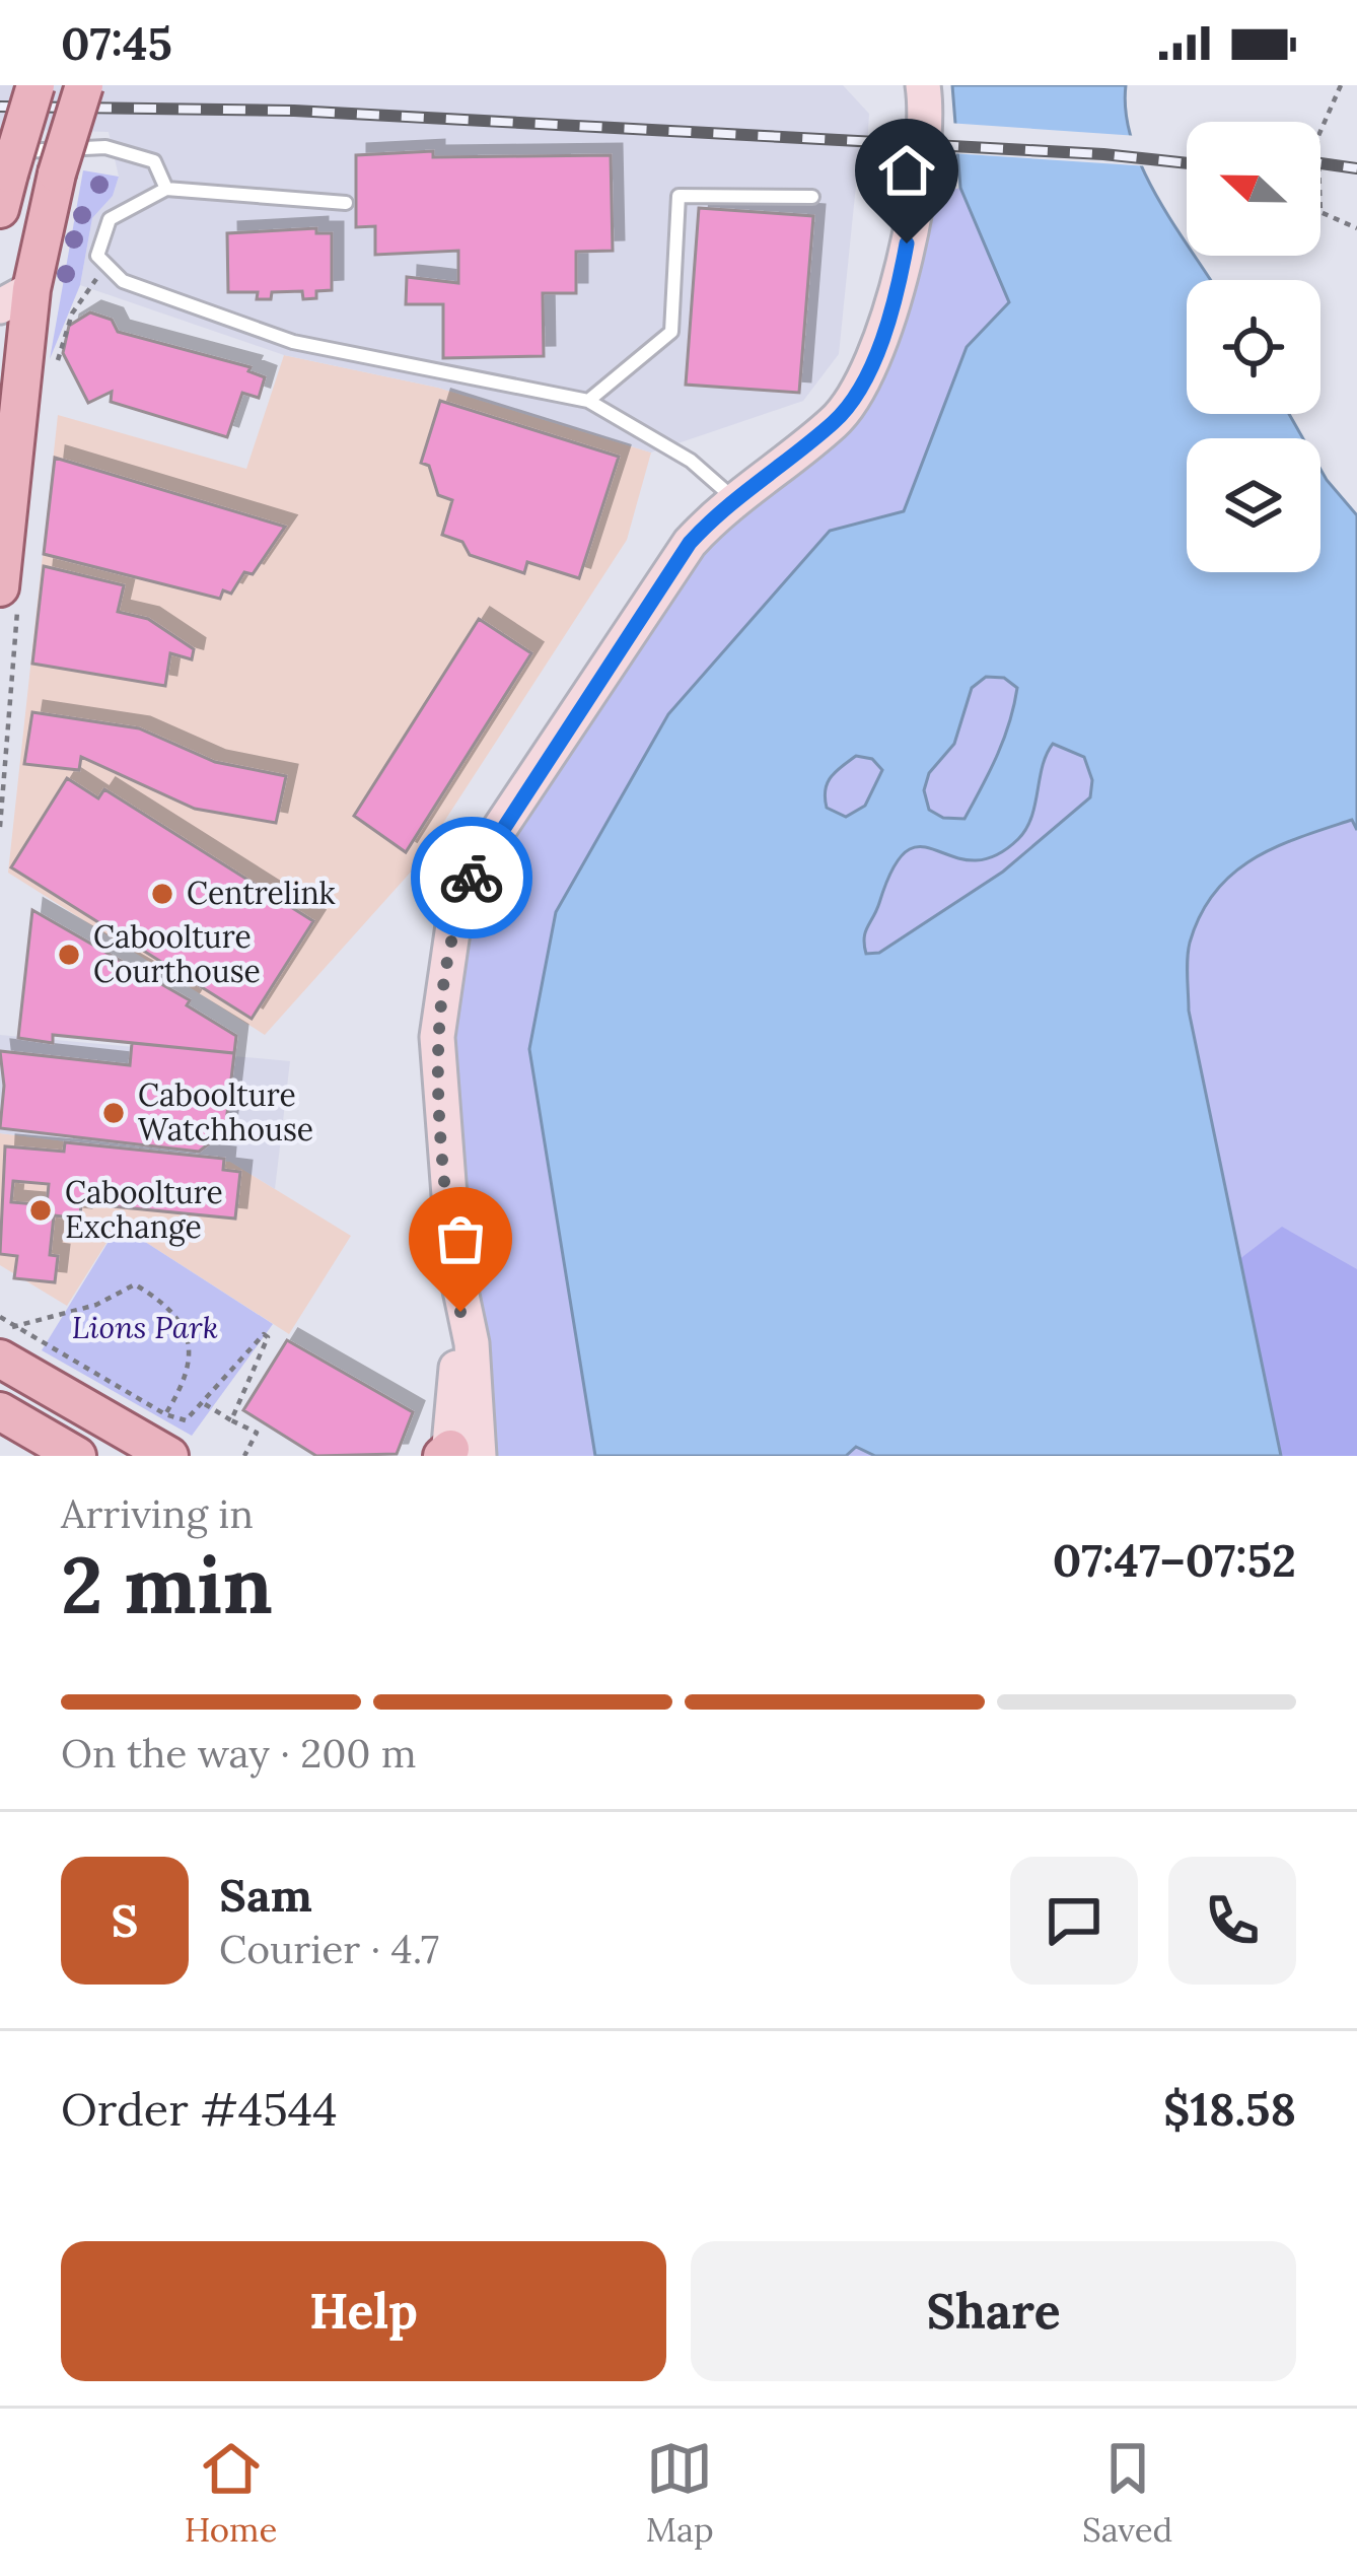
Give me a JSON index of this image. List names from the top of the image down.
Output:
{
  "parks": ["Lions Park"],
  "places": [
    "Centrelink",
    "Caboolture Courthouse",
    "Caboolture Watchhouse",
    "Caboolture Exchange"
  ],
  "north": "left",
  "page": {
    "status": "07:45",
    "heading": ["2 min", "Arriving in", "07:47–07:52"],
    "panel": [
      "Sam",
      "Courier · 4.7",
      "Order #4544",
      "$18.58"
    ],
    "bar": "On the way · 200 m",
    "round": "S",
    "buttons": ["Help", "Share"],
    "tabs": ["Home", "Map", "Saved"]
  }
}
